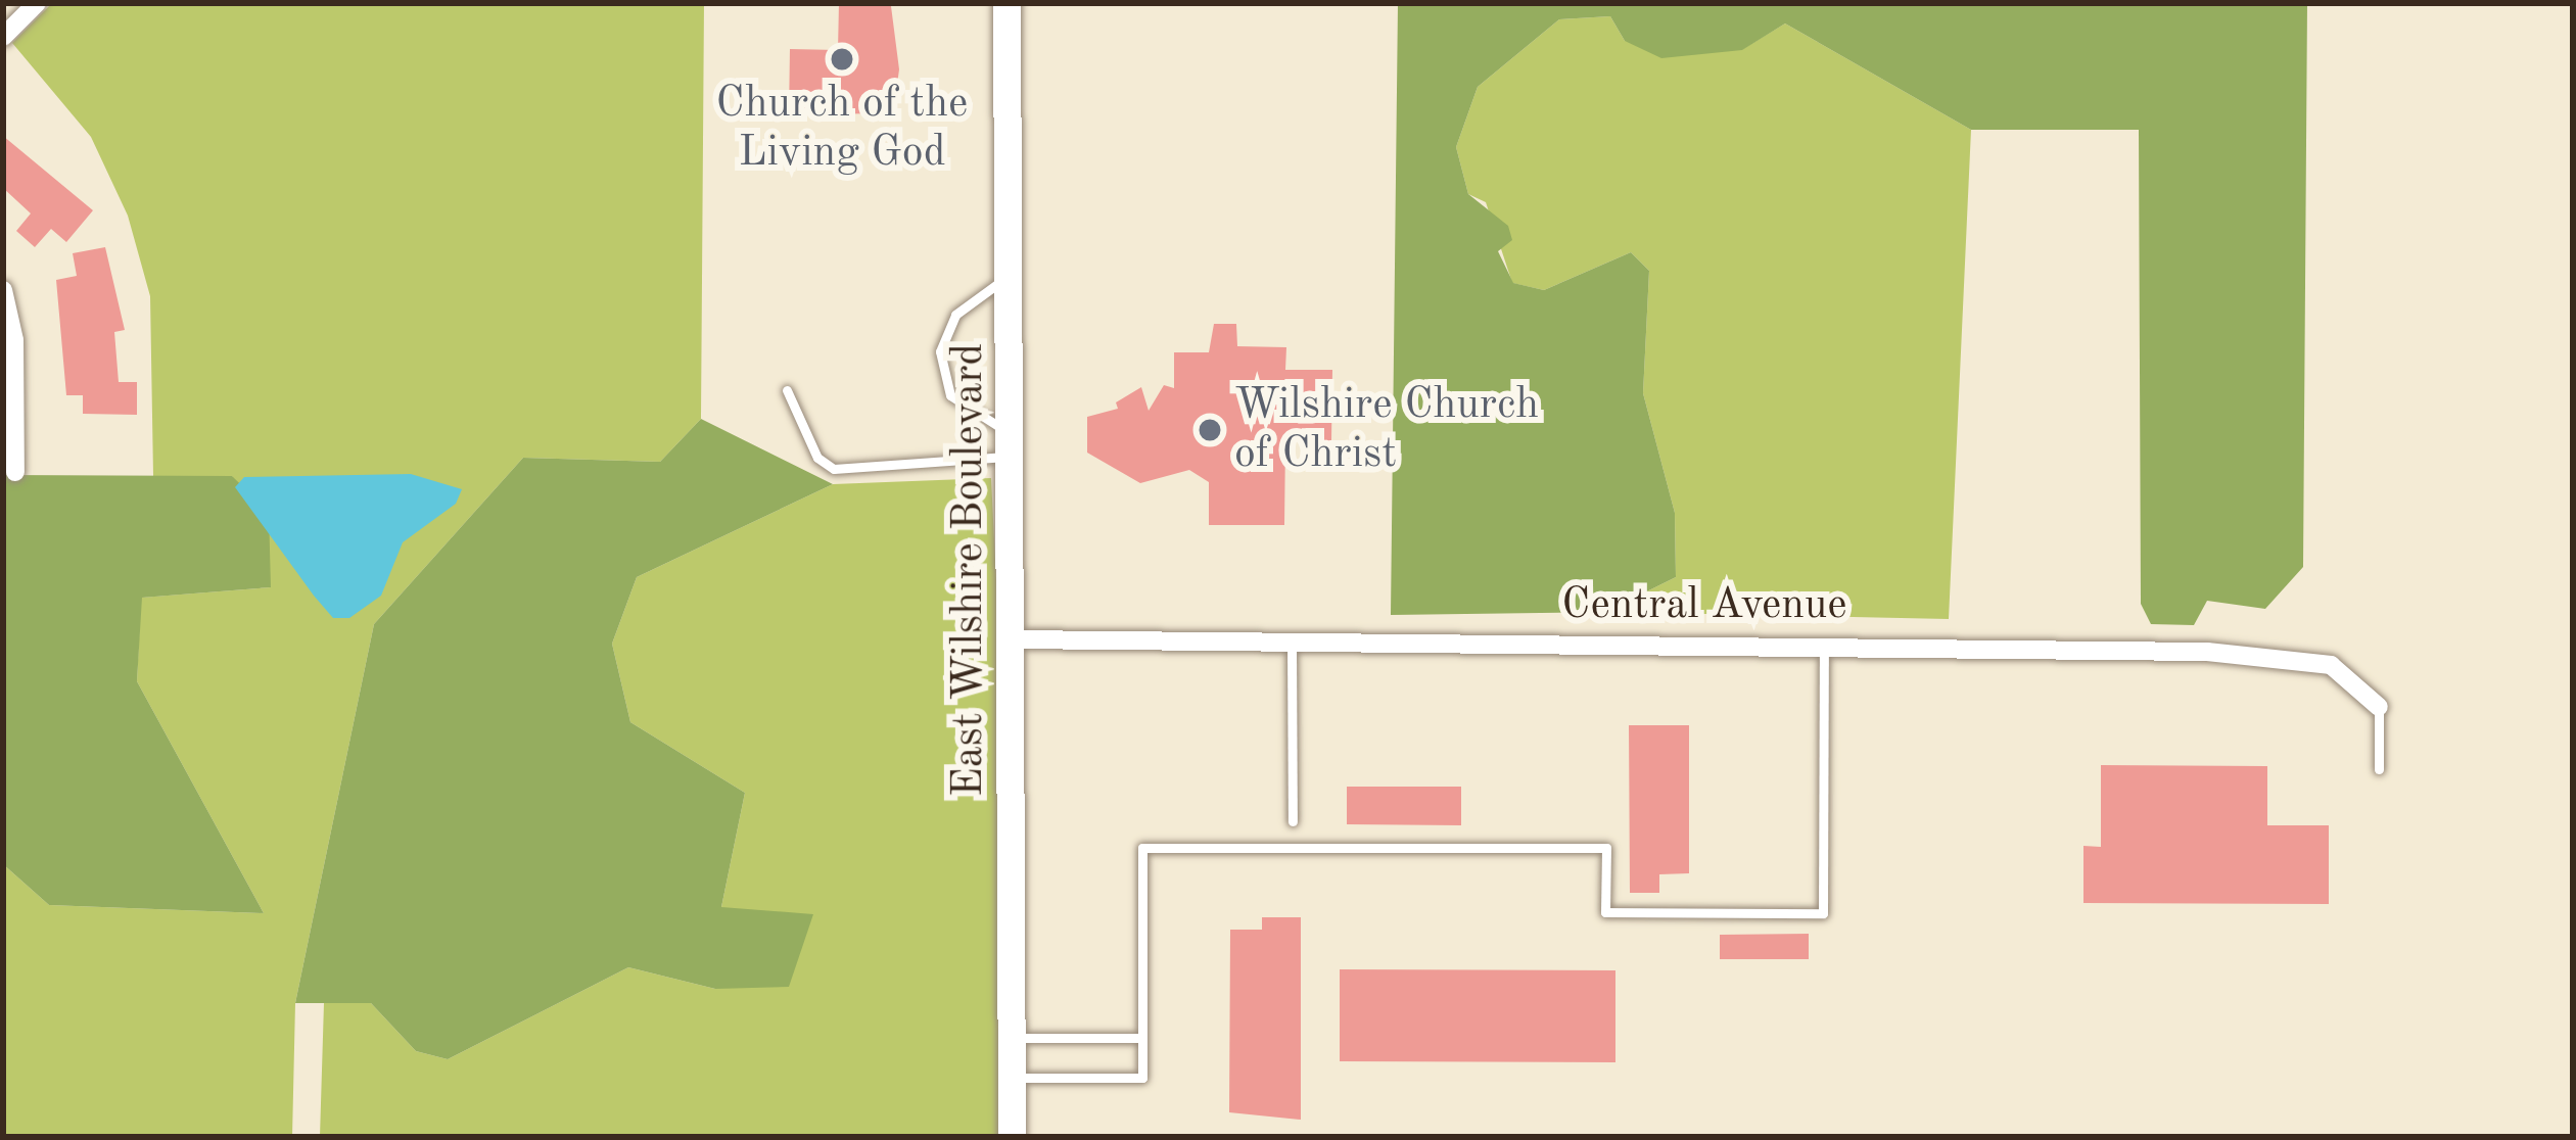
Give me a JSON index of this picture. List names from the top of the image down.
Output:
{
  "streets": {
    "street": ["East Wilshire Boulevard", "Central Avenue"]
  },
  "crossings": [
    ["East Wilshire Boulevard", "Central Avenue"]
  ],
  "places": ["Church of the Living God", "Wilshire Church of Christ"]
}
